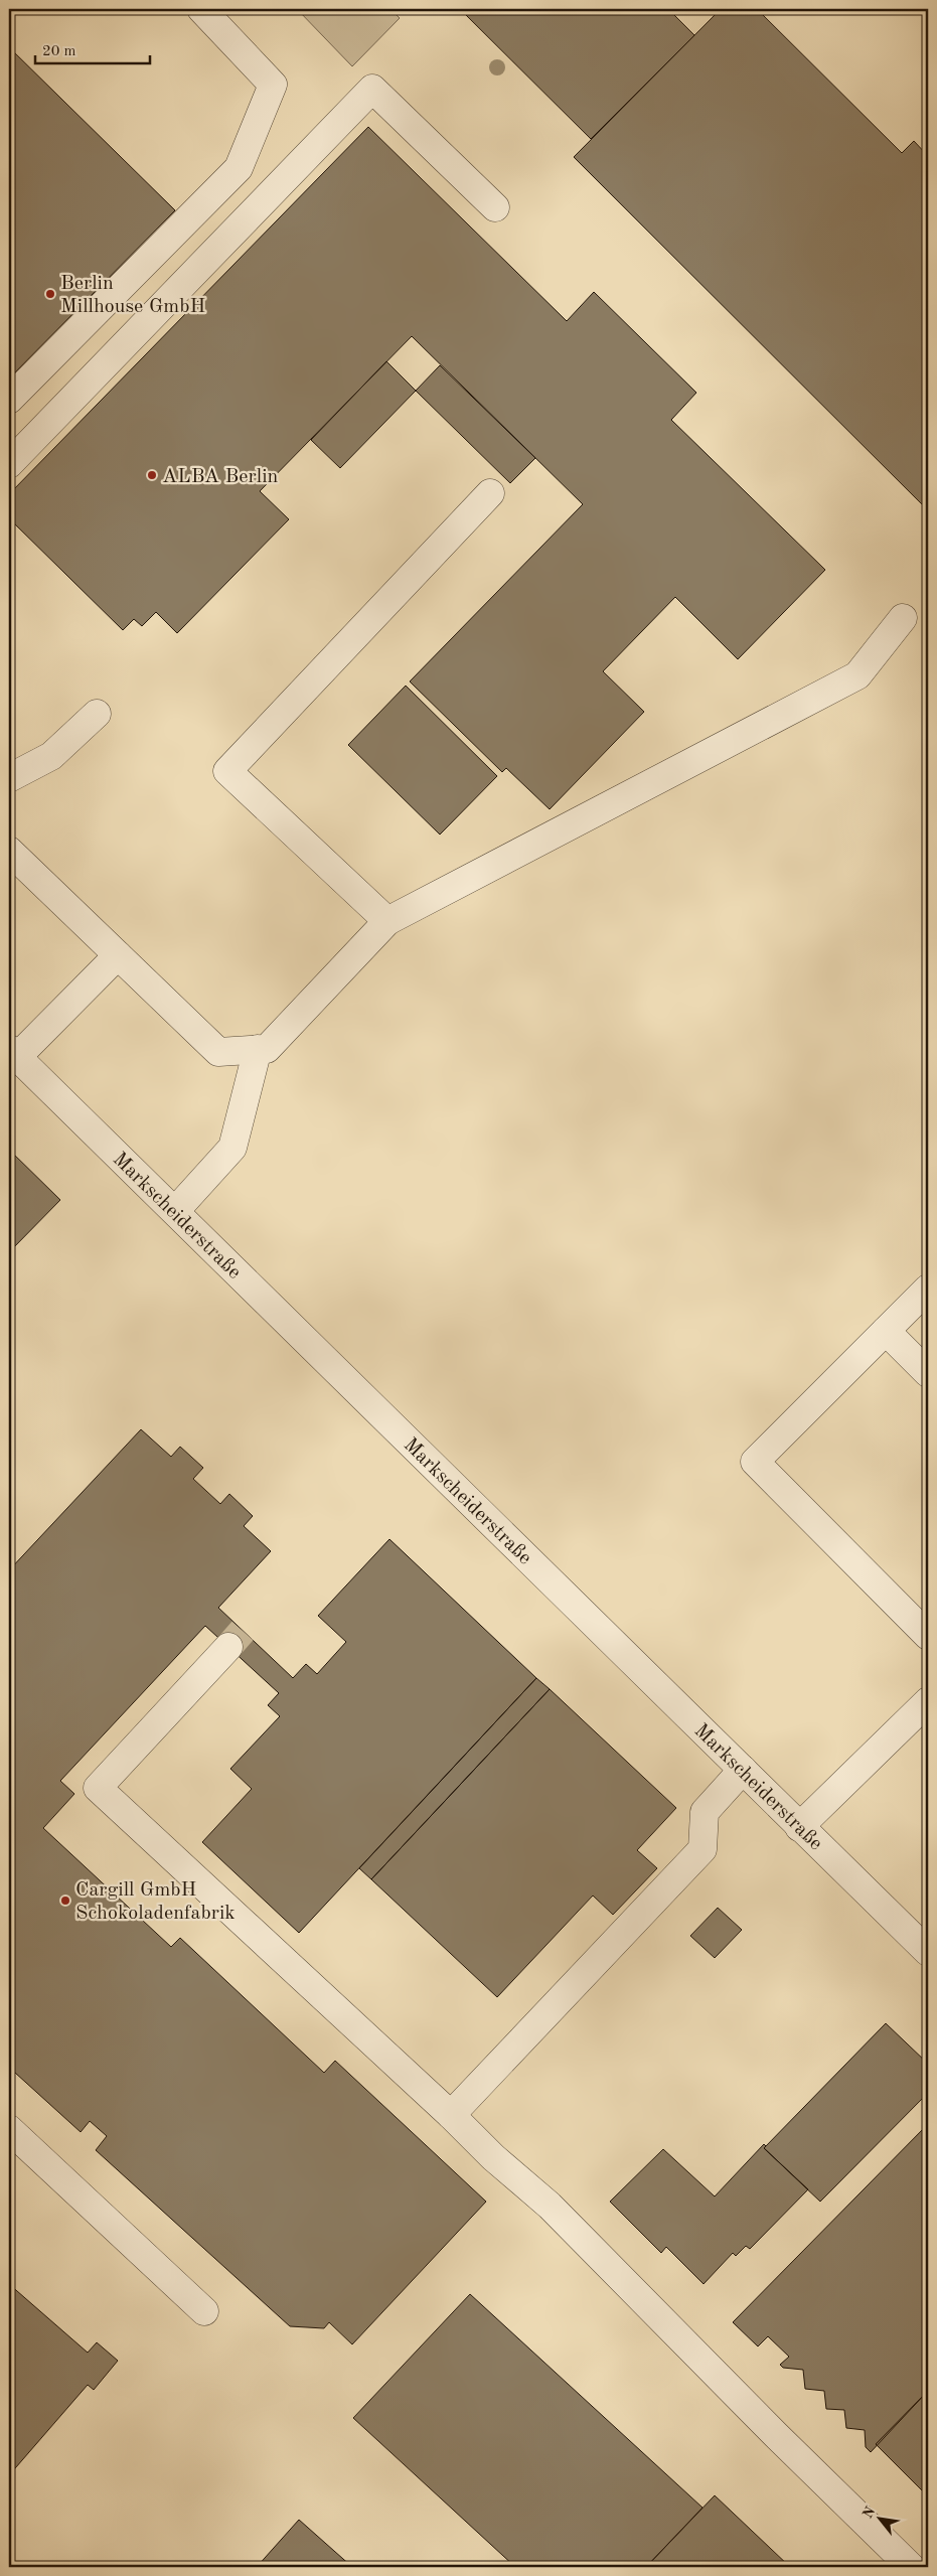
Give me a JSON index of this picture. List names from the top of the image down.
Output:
{
  "streets": {
    "street": ["Markscheiderstraße"]
  },
  "places": ["Berlin Millhouse GmbH", "ALBA Berlin", "Cargill GmbH Schokoladenfabrik"],
  "scale_bar": "20 m",
  "north": "top left"
}
